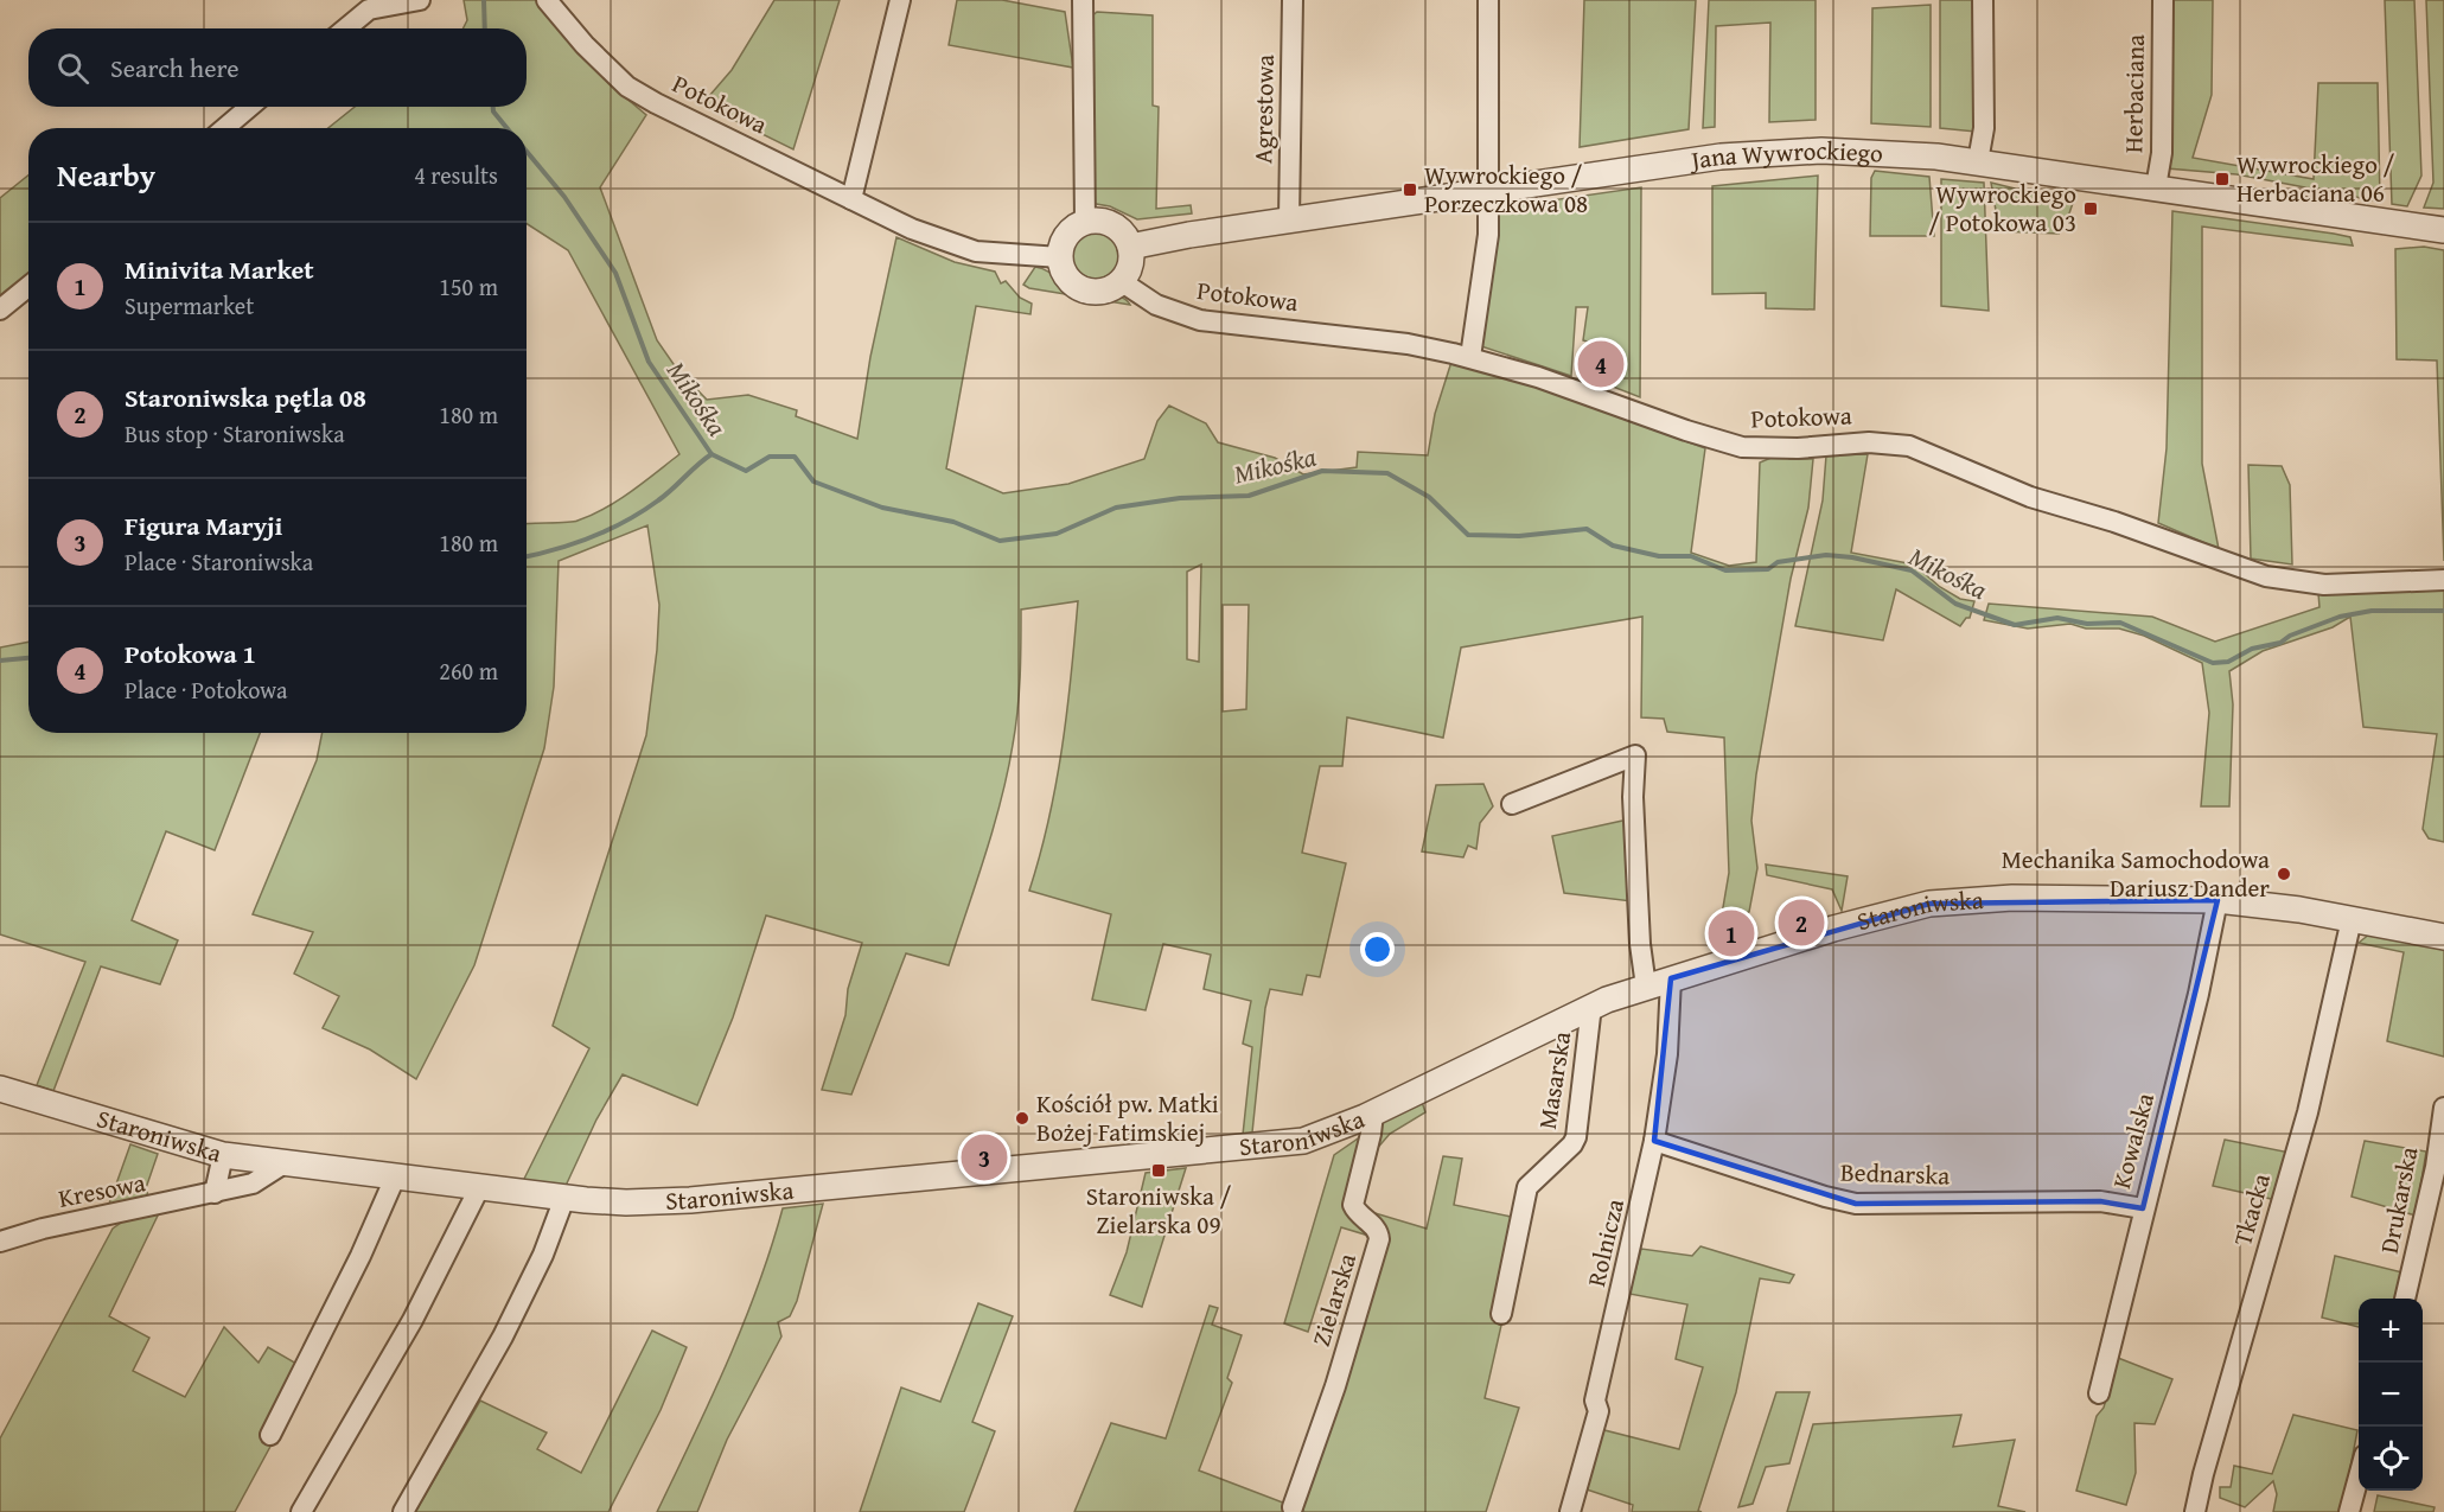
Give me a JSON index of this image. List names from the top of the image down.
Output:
{
  "streets": {
    "street": [
      "Herbaciana",
      "Potokowa",
      "Agrestowa",
      "Jana Wywrockiego",
      "Staroniwska",
      "Masarska",
      "Kowalska",
      "Bednarska",
      "Kresowa",
      "Drukarska",
      "Tkacka",
      "Rolnicza",
      "Zielarska"
    ]
  },
  "crossings": [
    ["Herbaciana", "Jana Wywrockiego"],
    ["Potokowa", "Jana Wywrockiego"],
    ["Agrestowa", "Jana Wywrockiego"],
    ["Staroniwska", "Masarska"],
    ["Staroniwska", "Kowalska"],
    ["Staroniwska", "Kresowa"],
    ["Staroniwska", "Tkacka"],
    ["Staroniwska", "Rolnicza"],
    ["Staroniwska", "Zielarska"],
    ["Kowalska", "Bednarska"],
    ["Bednarska", "Rolnicza"]
  ],
  "water": ["Mikośka"],
  "places": {
    "transit": [
      "Wywrockiego / Herbaciana 06",
      "Wywrockiego / Porzeczkowa 08",
      "Wywrockiego / Potokowa 03",
      "Staroniwska / Zielarska 09"
    ],
    "other": ["Mechanika Samochodowa Dariusz Dander", "Kościół pw. Matki Bożej Fatimskiej"]
  },
  "page": {
    "search": "Search here",
    "heading": ["Nearby", "4 results"],
    "list": [
      {
        "mark": "1",
        "name": "Minivita Market",
        "note": "Supermarket",
        "value": "150 m"
      },
      {
        "mark": "2",
        "name": "Staroniwska pętla 08",
        "note": "Bus stop · Staroniwska",
        "value": "180 m"
      },
      {
        "mark": "3",
        "name": "Figura Maryji",
        "note": "Place · Staroniwska",
        "value": "180 m"
      },
      {
        "mark": "4",
        "name": "Potokowa 1",
        "note": "Place · Potokowa",
        "value": "260 m"
      }
    ],
    "pins": [
      "4",
      "2",
      "1",
      "3"
    ],
    "map_buttons": ["+", "−"]
  }
}
